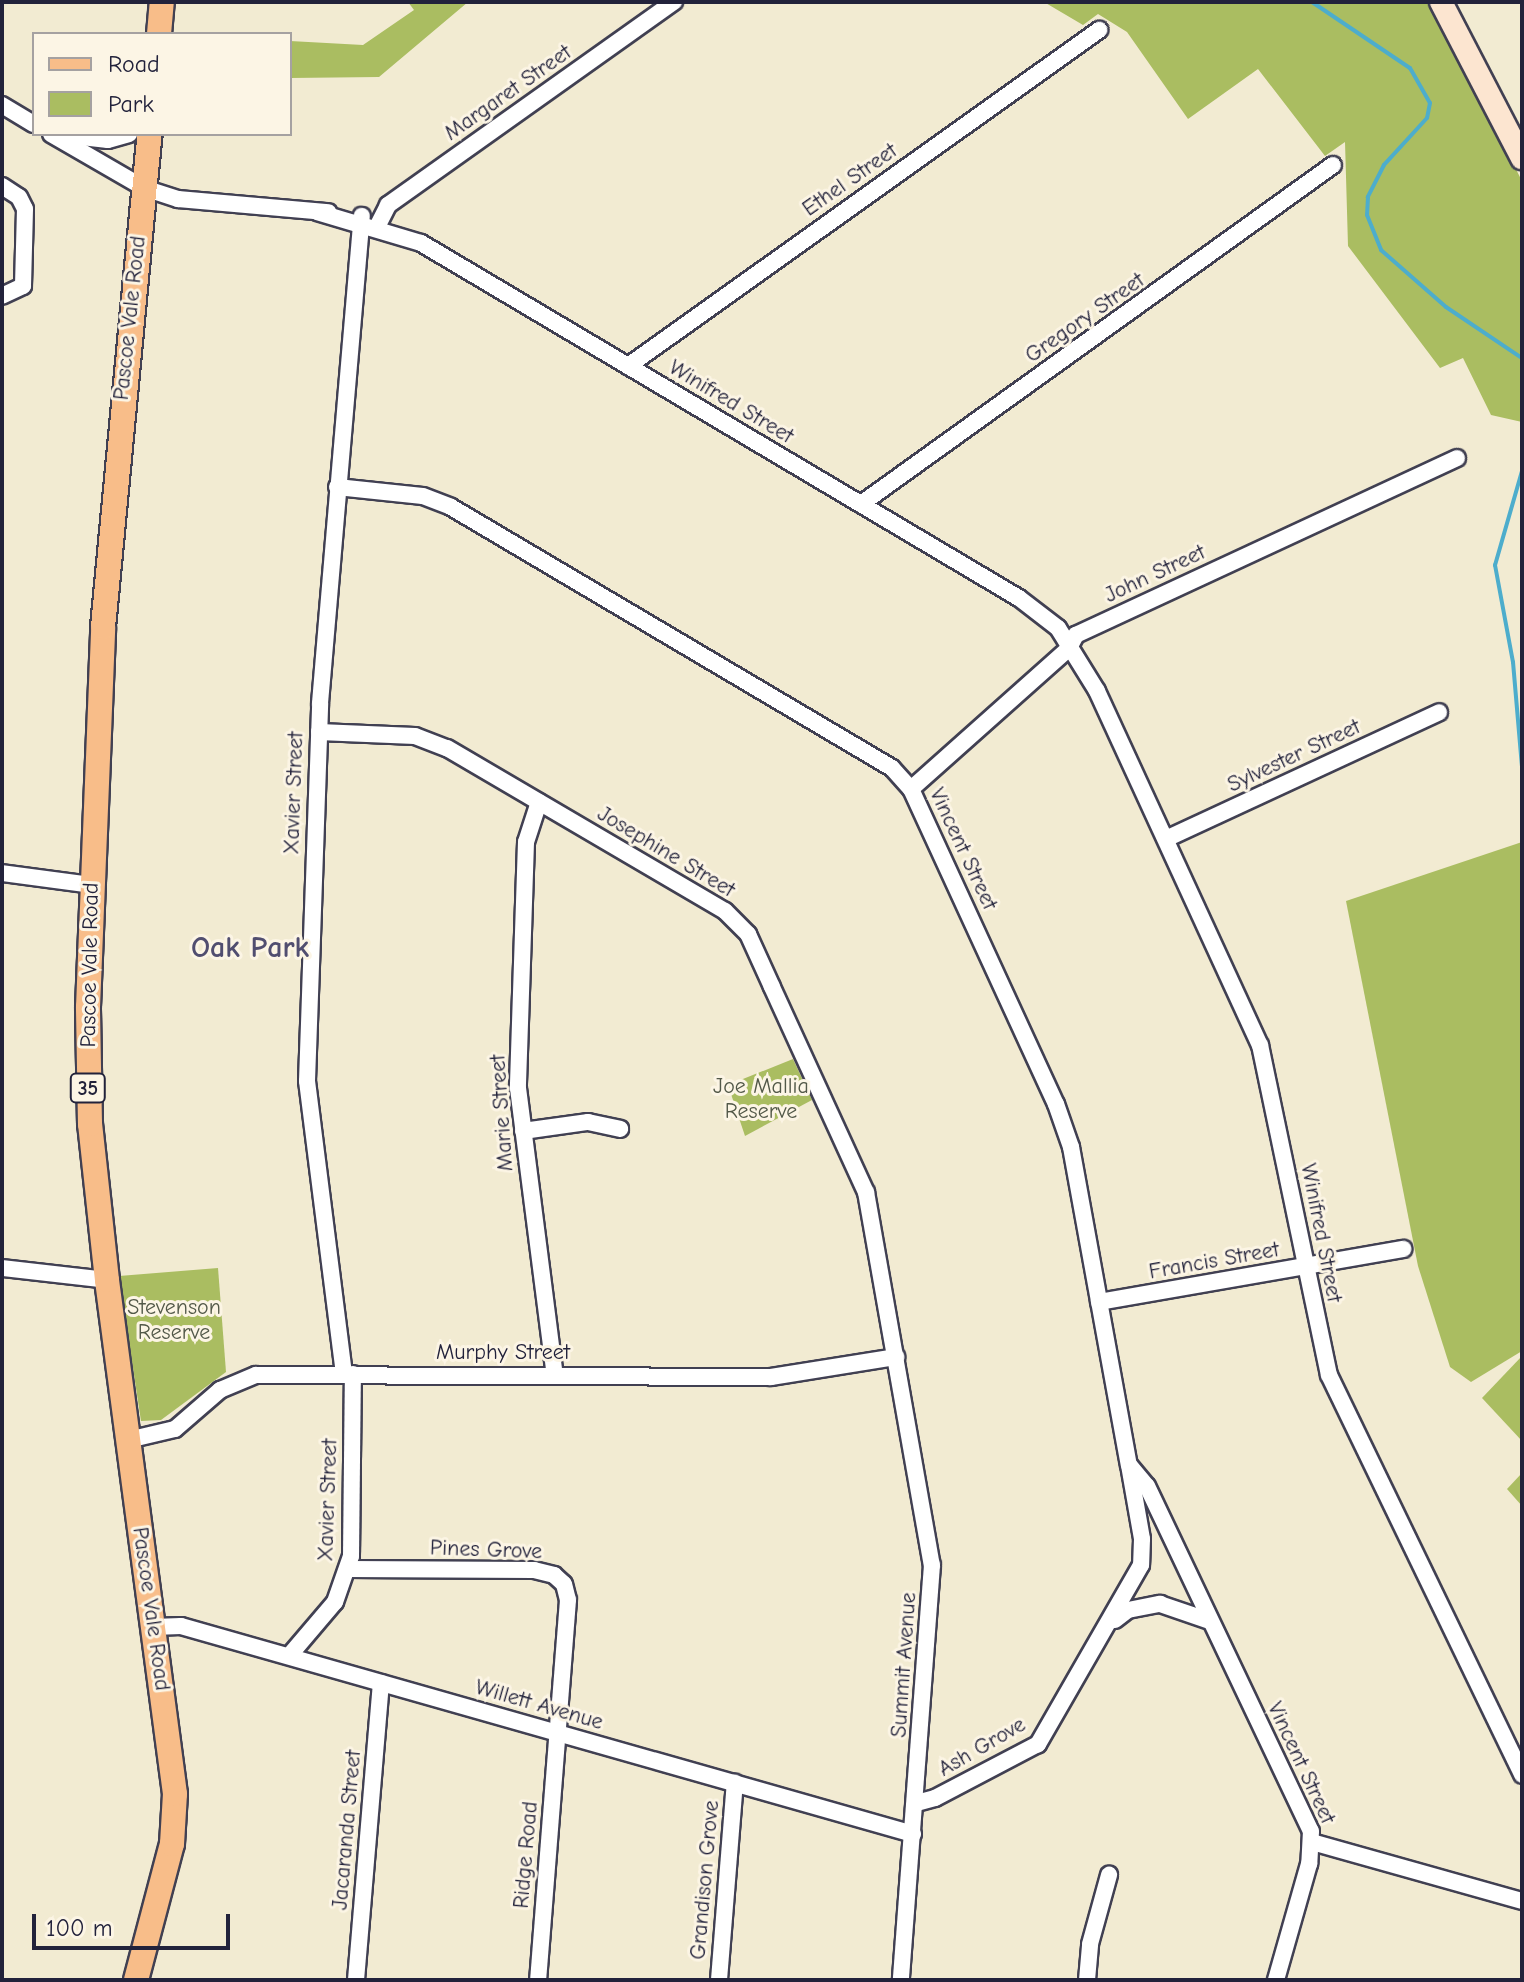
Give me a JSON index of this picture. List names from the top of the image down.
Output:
{
  "streets": {
    "main road": ["Pascoe Vale Road", "35"],
    "street": [
      "Margaret Street",
      "Ethel Street",
      "Gregory Street",
      "Winifred Street",
      "John Street",
      "Sylvester Street",
      "Xavier Street",
      "Vincent Street",
      "Josephine Street",
      "Marie Street",
      "Francis Street",
      "Murphy Street",
      "Pines Grove",
      "Summit Avenue",
      "Willett Avenue",
      "Ash Grove",
      "Jacaranda Street",
      "Ridge Road",
      "Grandison Grove"
    ]
  },
  "crossings": [
    ["Margaret Street", "Winifred Street"],
    ["Ethel Street", "Winifred Street"],
    ["Pascoe Vale Road", "Winifred Street"],
    ["Pascoe Vale Road", "Murphy Street"],
    ["Pascoe Vale Road", "Willett Avenue"],
    ["Gregory Street", "Winifred Street"],
    ["Winifred Street", "John Street"],
    ["Winifred Street", "Sylvester Street"],
    ["Winifred Street", "Xavier Street"],
    ["Winifred Street", "Francis Street"],
    ["John Street", "Vincent Street"],
    ["Xavier Street", "Vincent Street"],
    ["Xavier Street", "Josephine Street"],
    ["Xavier Street", "Murphy Street"],
    ["Xavier Street", "Pines Grove"],
    ["Xavier Street", "Willett Avenue"],
    ["Vincent Street", "Francis Street"],
    ["Vincent Street", "Ash Grove"],
    ["Josephine Street", "Marie Street"],
    ["Josephine Street", "Murphy Street"],
    ["Josephine Street", "Summit Avenue"],
    ["Marie Street", "Murphy Street"],
    ["Murphy Street", "Summit Avenue"],
    ["Pines Grove", "Willett Avenue"],
    ["Pines Grove", "Ridge Road"],
    ["Summit Avenue", "Willett Avenue"],
    ["Summit Avenue", "Ash Grove"],
    ["Willett Avenue", "Jacaranda Street"],
    ["Willett Avenue", "Ridge Road"],
    ["Willett Avenue", "Grandison Grove"]
  ],
  "districts": ["Oak Park"],
  "parks": ["Joe Mallia Reserve", "Stevenson Reserve"],
  "legend": ["Road", "Park"],
  "scale_bar": "100 m"
}
